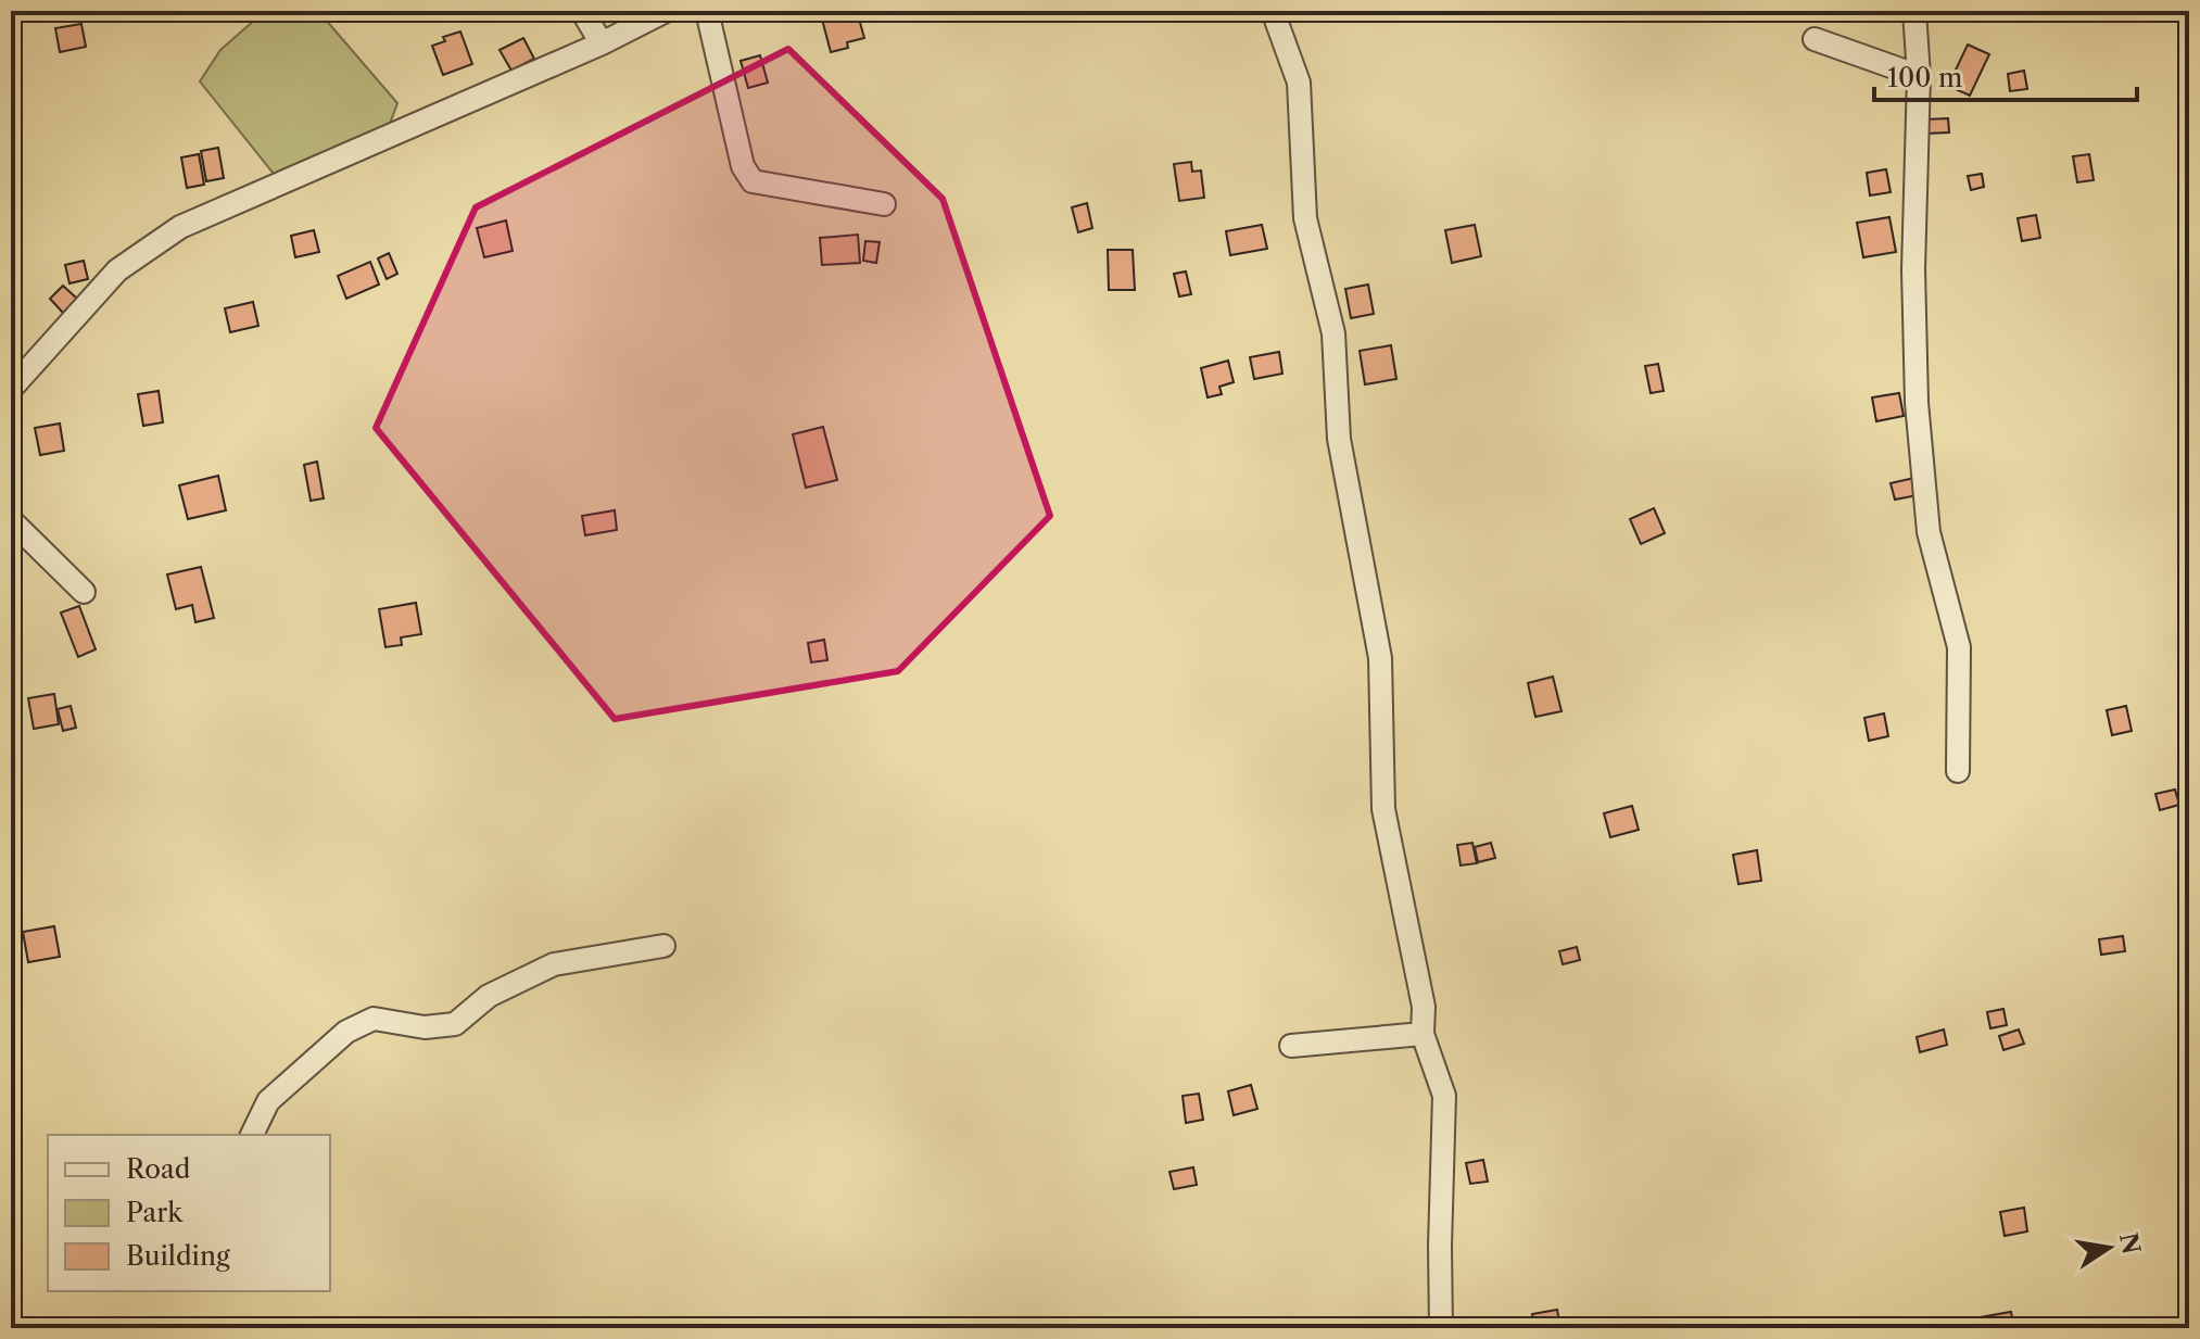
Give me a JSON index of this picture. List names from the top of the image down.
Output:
{
  "legend": ["Road", "Park", "Building"],
  "scale_bar": "100 m",
  "north": "right"
}
